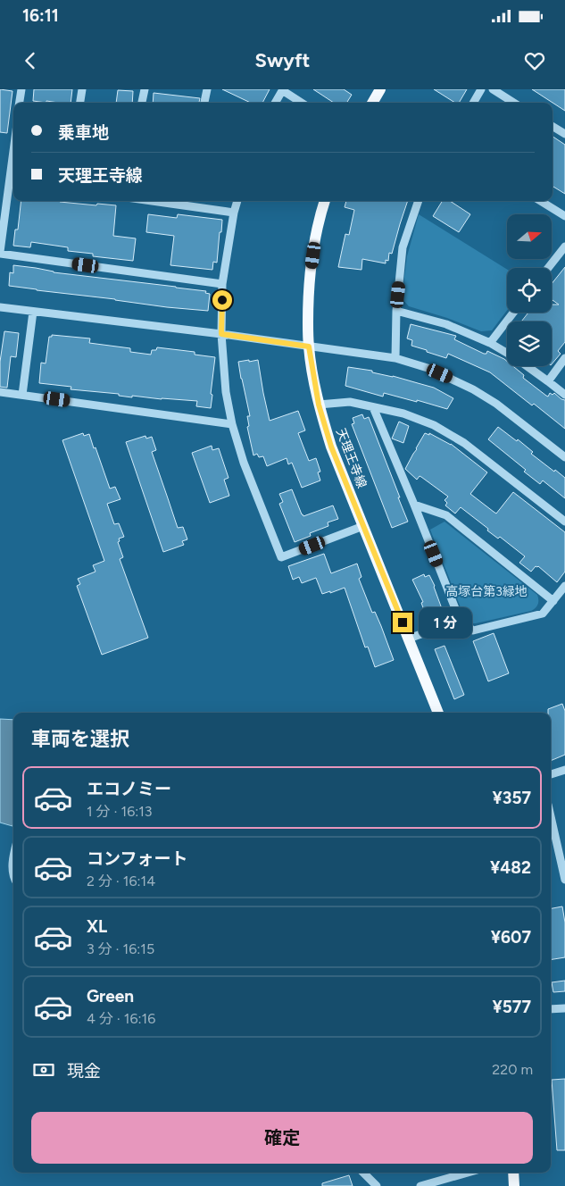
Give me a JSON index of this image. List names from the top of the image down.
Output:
{
  "streets": {
    "main road": ["天理王寺線"]
  },
  "parks": ["高塚台第3緑地"],
  "north": "right",
  "page": {
    "status": "16:11",
    "header": "Swyft",
    "banner": ["乗車地", "天理王寺線"],
    "bubble": "1 分",
    "heading": "車両を選択",
    "list": [
      {
        "name": "エコノミー",
        "note": "1 分 · 16:13",
        "value": "¥357"
      },
      {
        "name": "コンフォート",
        "note": "2 分 · 16:14",
        "value": "¥482"
      },
      {
        "name": "XL",
        "note": "3 分 · 16:15",
        "value": "¥607"
      },
      {
        "name": "Green",
        "note": "4 分 · 16:16",
        "value": "¥577"
      }
    ],
    "pay": ["現金", "220 m"],
    "buttons": "確定"
  }
}
